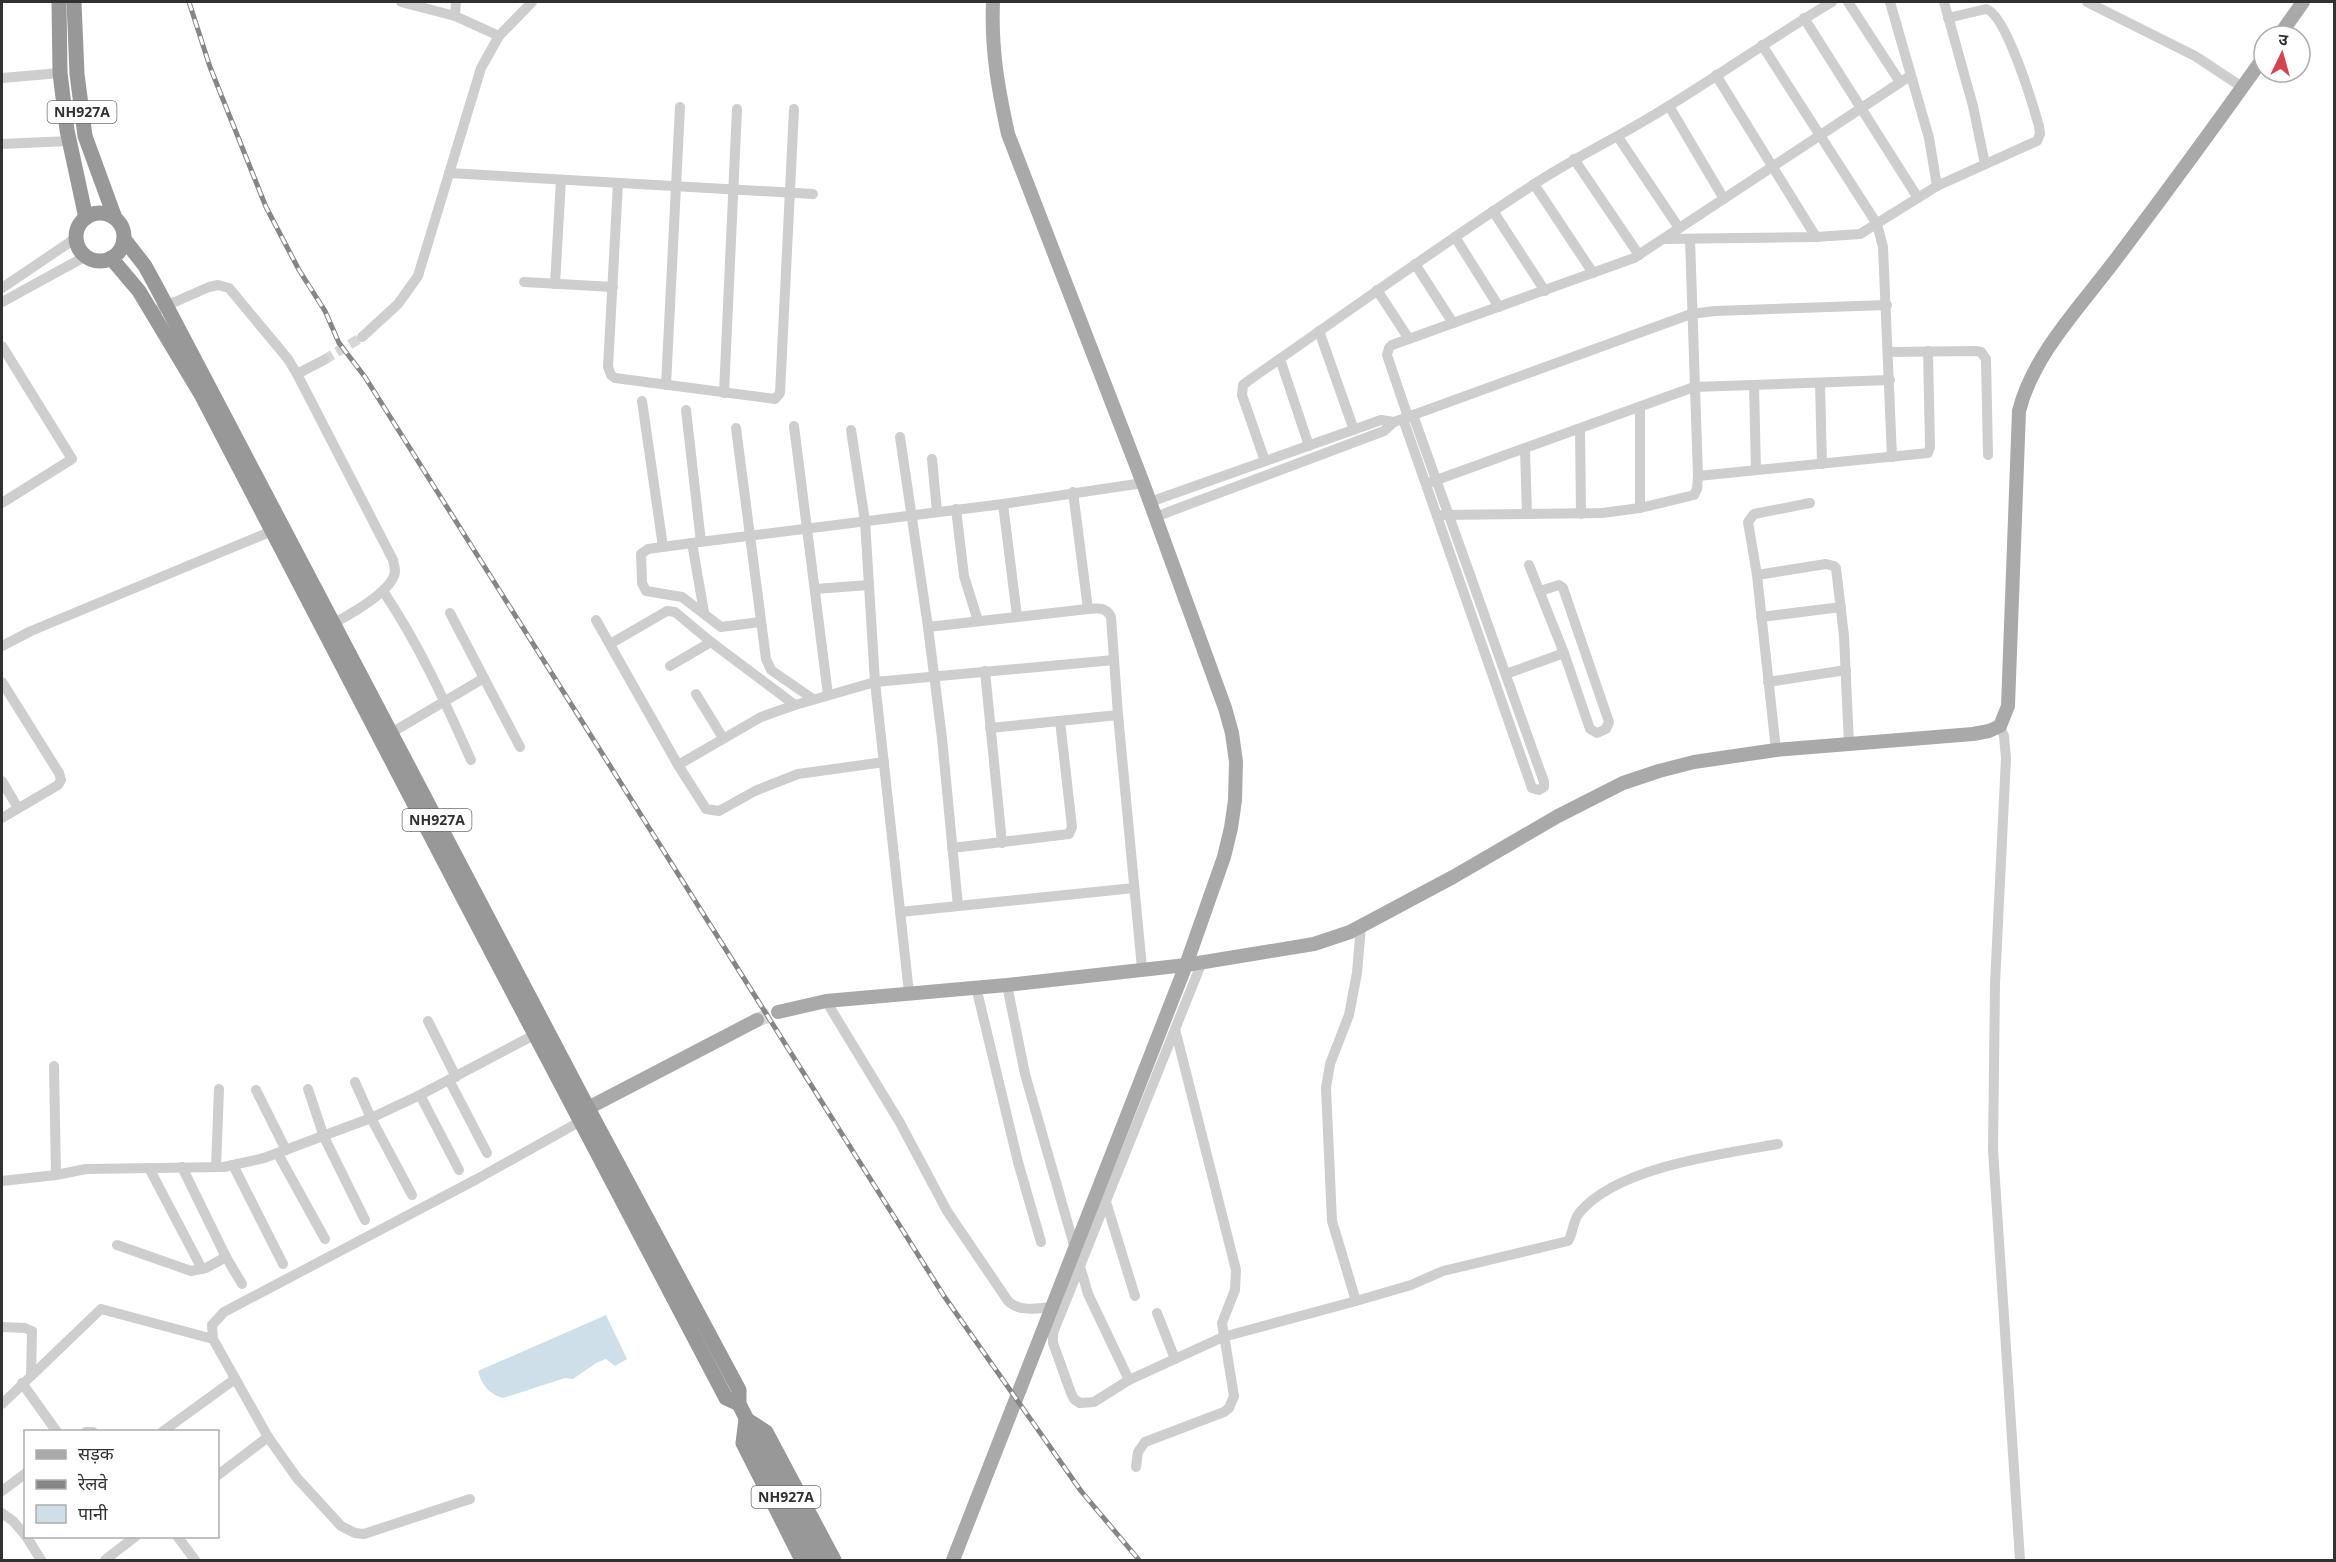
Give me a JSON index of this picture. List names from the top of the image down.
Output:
{
  "streets": {
    "highway": ["NH927A"]
  },
  "legend": ["सड़क", "रेलवे", "पानी"],
  "north": "top"
}
